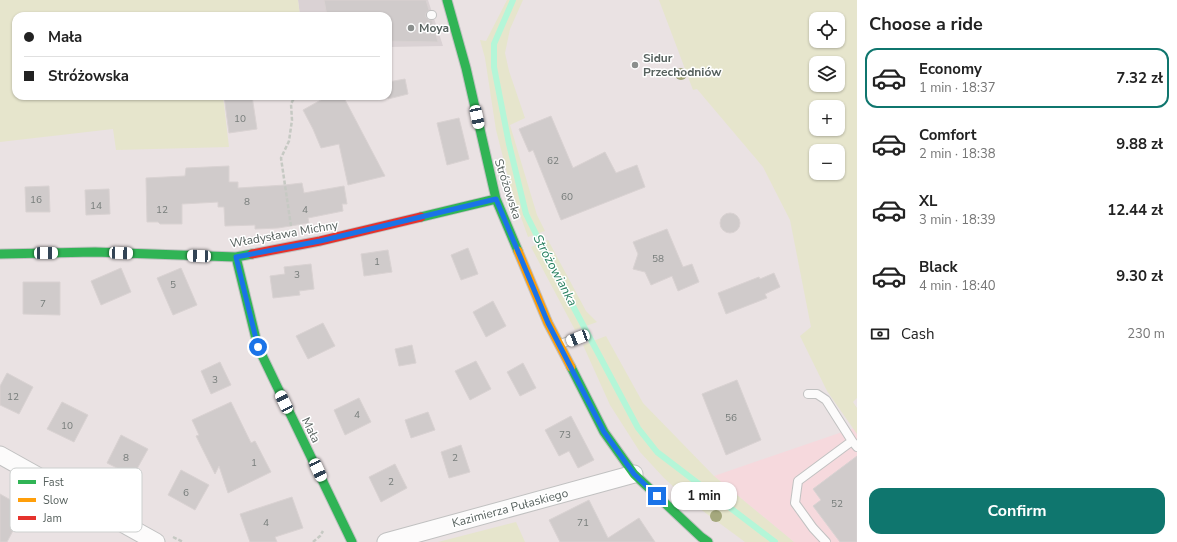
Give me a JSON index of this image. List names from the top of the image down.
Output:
{
  "streets": {
    "street": [
      "Stróżowska",
      "Władysława Michny",
      "Mała",
      "Kazimierza Pułaskiego"
    ]
  },
  "crossings": [
    ["Stróżowska", "Władysława Michny"],
    ["Stróżowska", "Kazimierza Pułaskiego"],
    ["Władysława Michny", "Mała"]
  ],
  "water": ["Stróżowianka"],
  "places": ["Moya", "Sidur Przechodniów"],
  "house_numbers": [
    "10",
    "62",
    "60",
    "16",
    "8",
    "14",
    "12",
    "4",
    "58",
    "1",
    "3",
    "5",
    "7",
    "3",
    "12",
    "4",
    "56",
    "10",
    "73",
    "8",
    "2",
    "1",
    "2",
    "6",
    "52",
    "4",
    "71"
  ],
  "legend": ["Fast", "Slow", "Jam"],
  "page": {
    "heading": "Choose a ride",
    "map_buttons": ["+", "−"],
    "banner": ["Mała", "Stróżowska"],
    "list": [
      {
        "name": "Economy",
        "note": "1 min · 18:37",
        "value": "7.32 zł"
      },
      {
        "name": "Comfort",
        "note": "2 min · 18:38",
        "value": "9.88 zł"
      },
      {
        "name": "XL",
        "note": "3 min · 18:39",
        "value": "12.44 zł"
      },
      {
        "name": "Black",
        "note": "4 min · 18:40",
        "value": "9.30 zł"
      }
    ],
    "pay": ["Cash", "230 m"],
    "buttons": "Confirm",
    "bubble": "1 min"
  }
}
